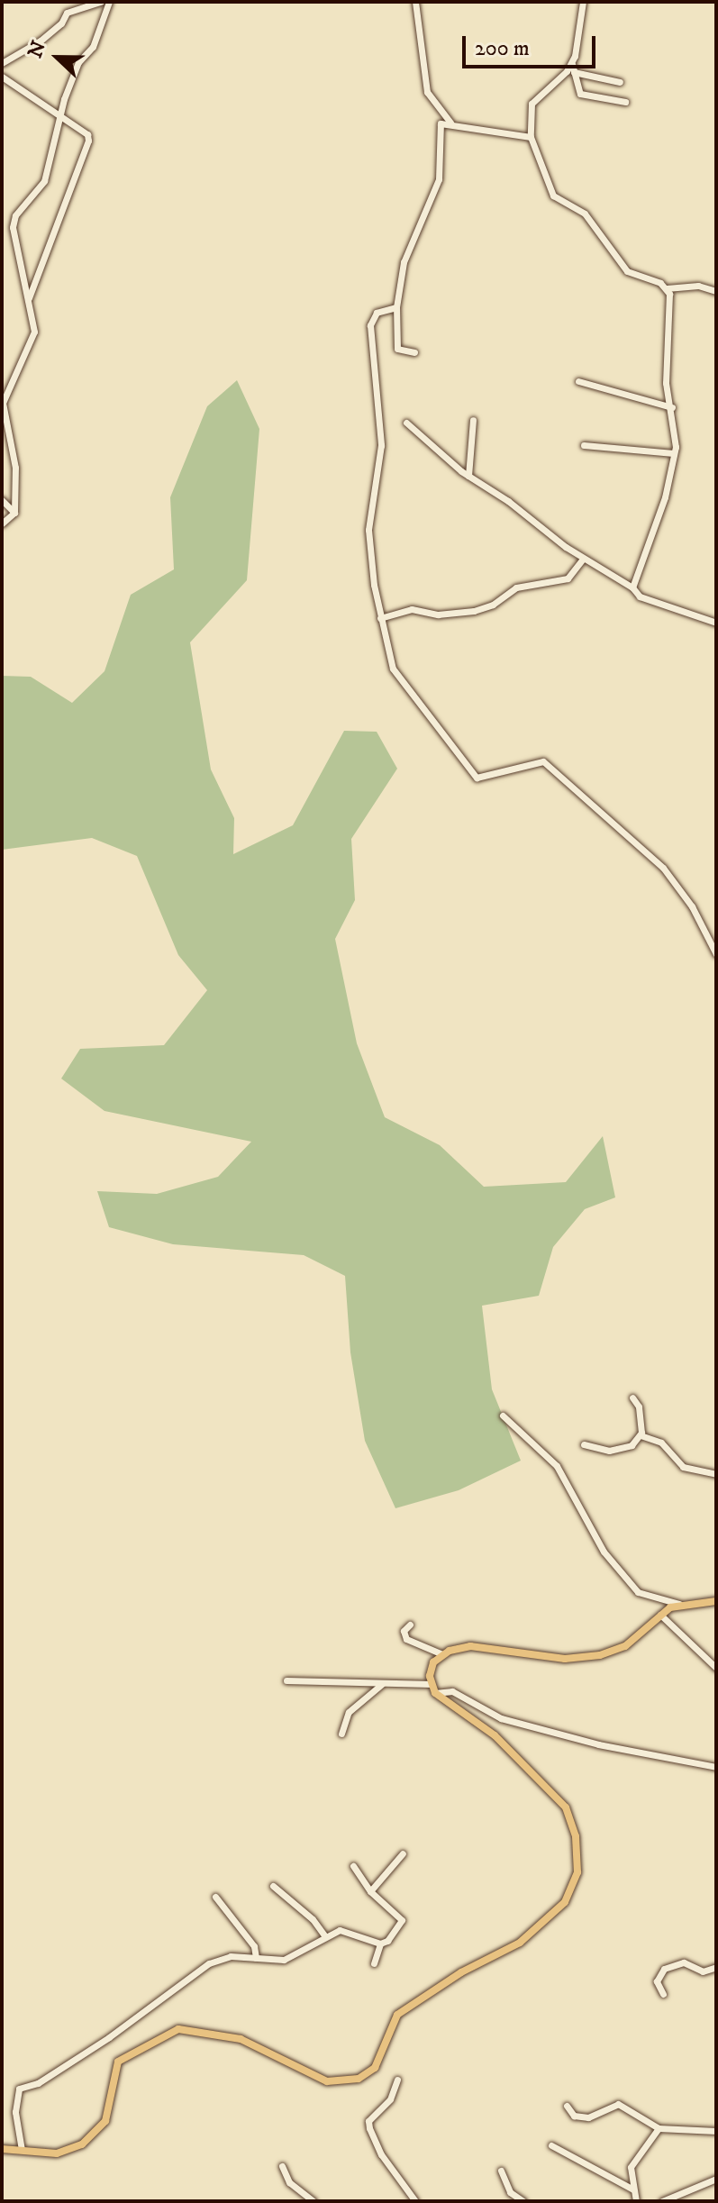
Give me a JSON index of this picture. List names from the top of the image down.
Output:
{
  "scale_bar": "200 m",
  "north": "left"
}
